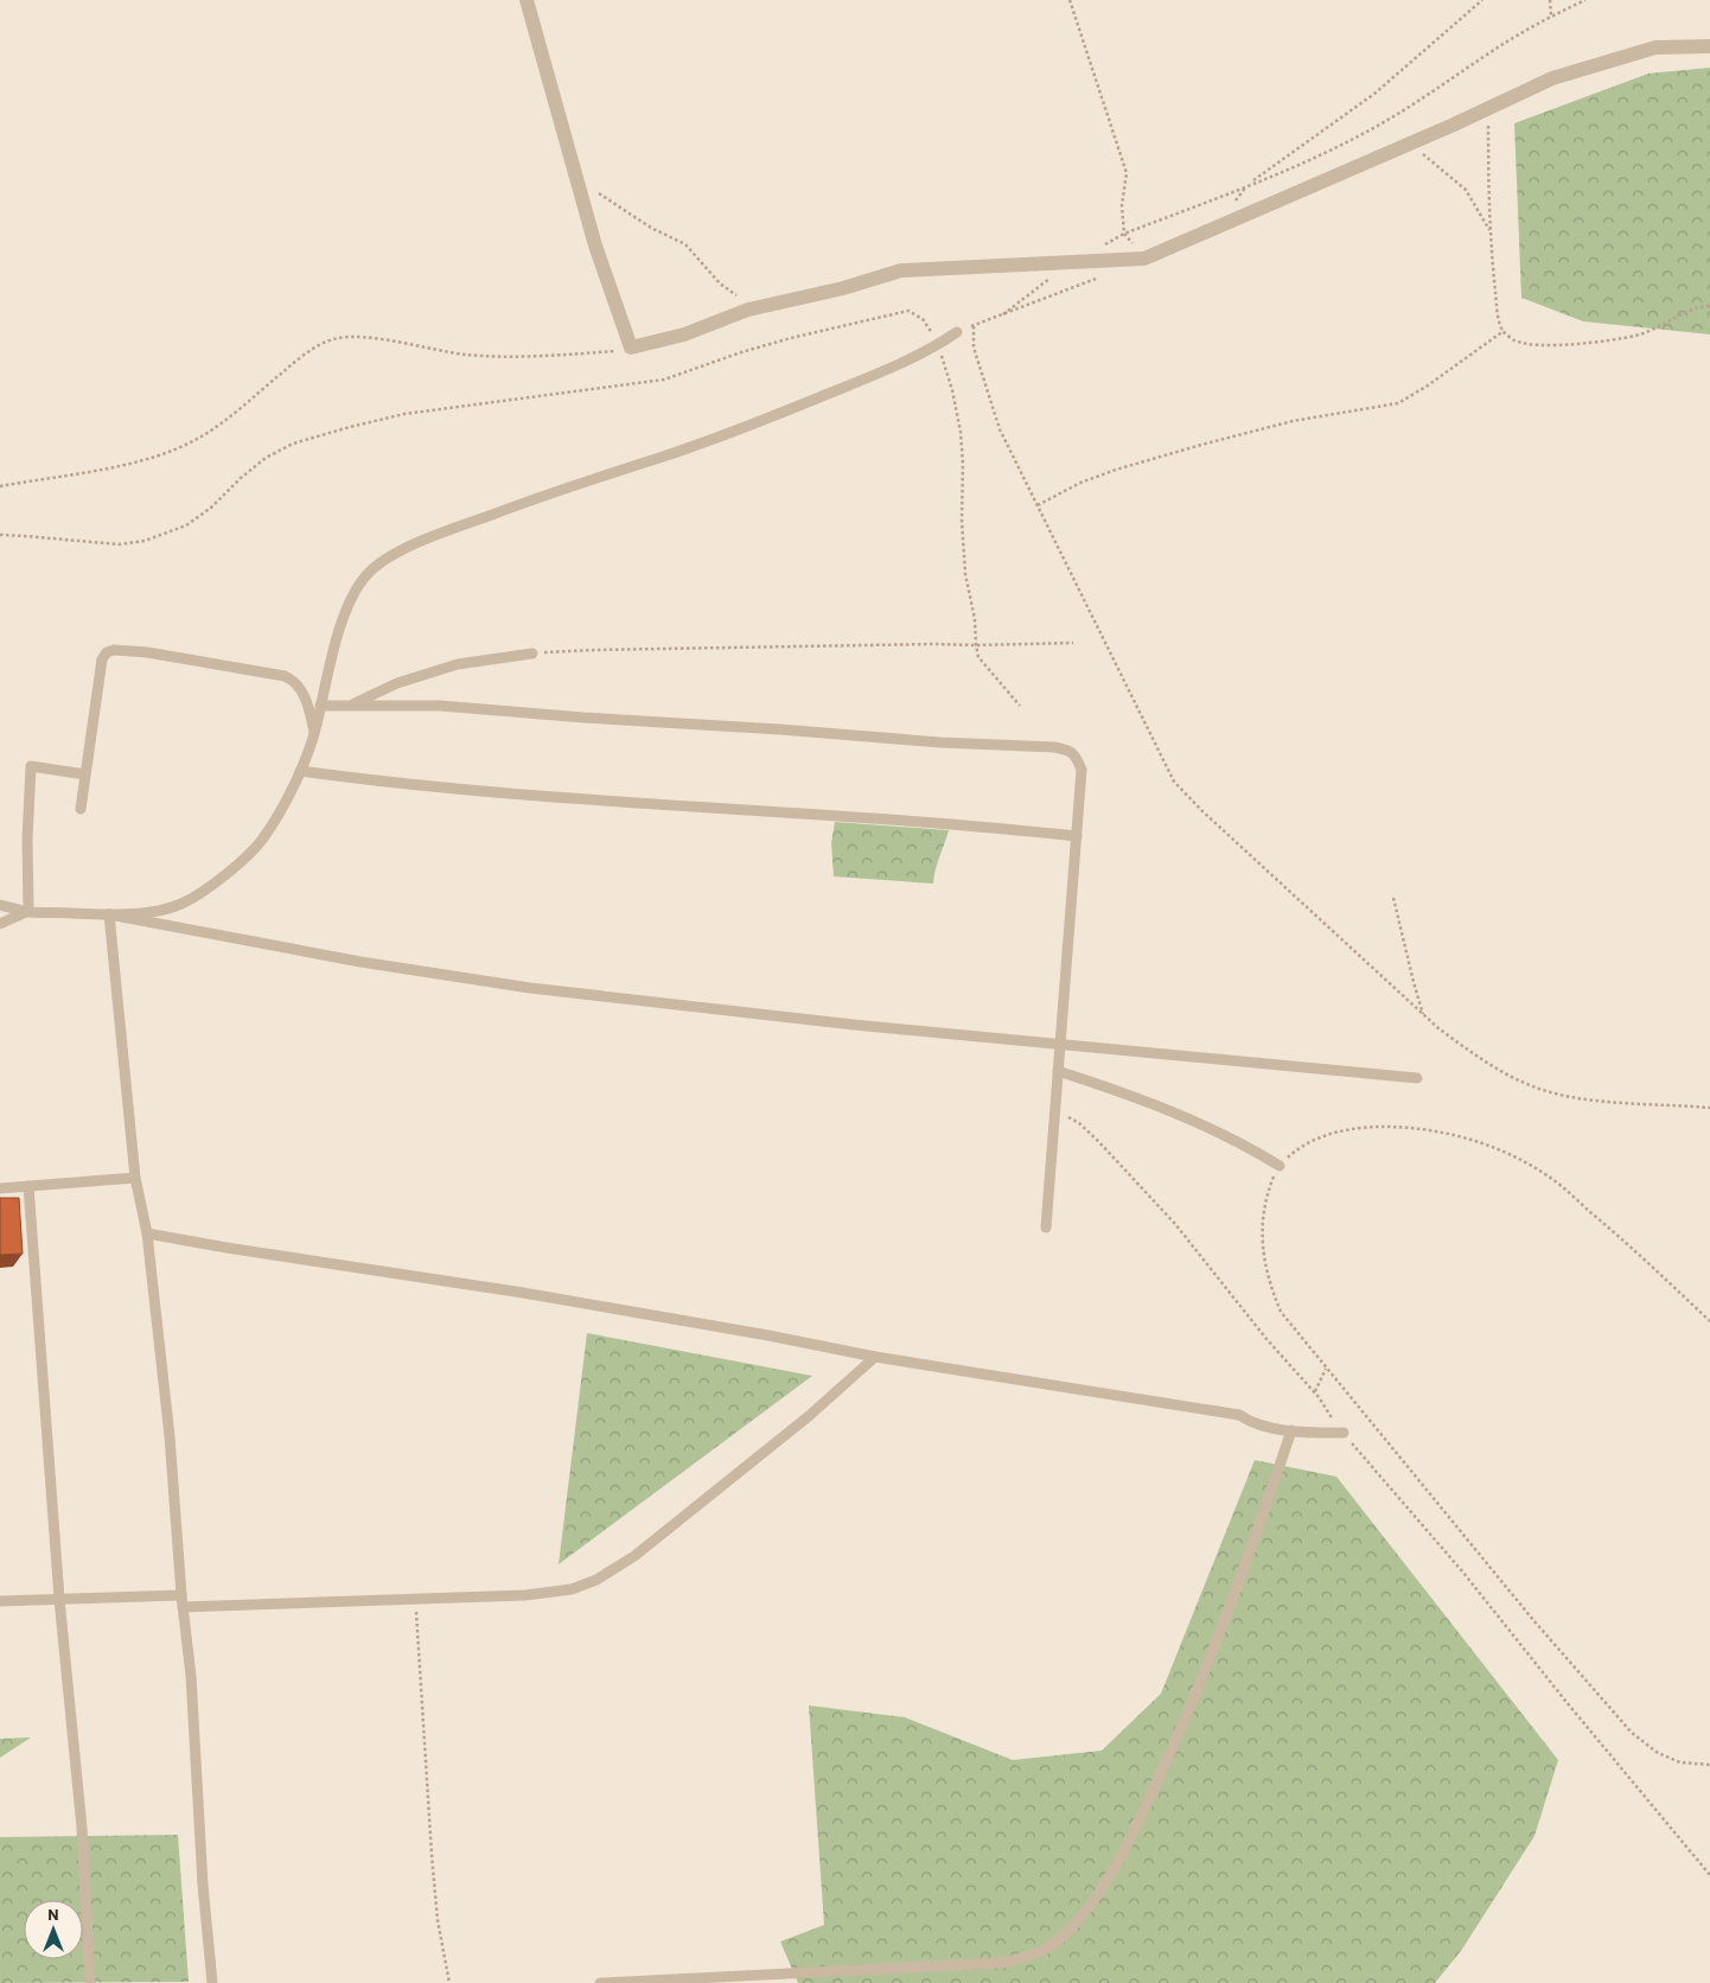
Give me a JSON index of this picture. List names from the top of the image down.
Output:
{
  "north": "top"
}
